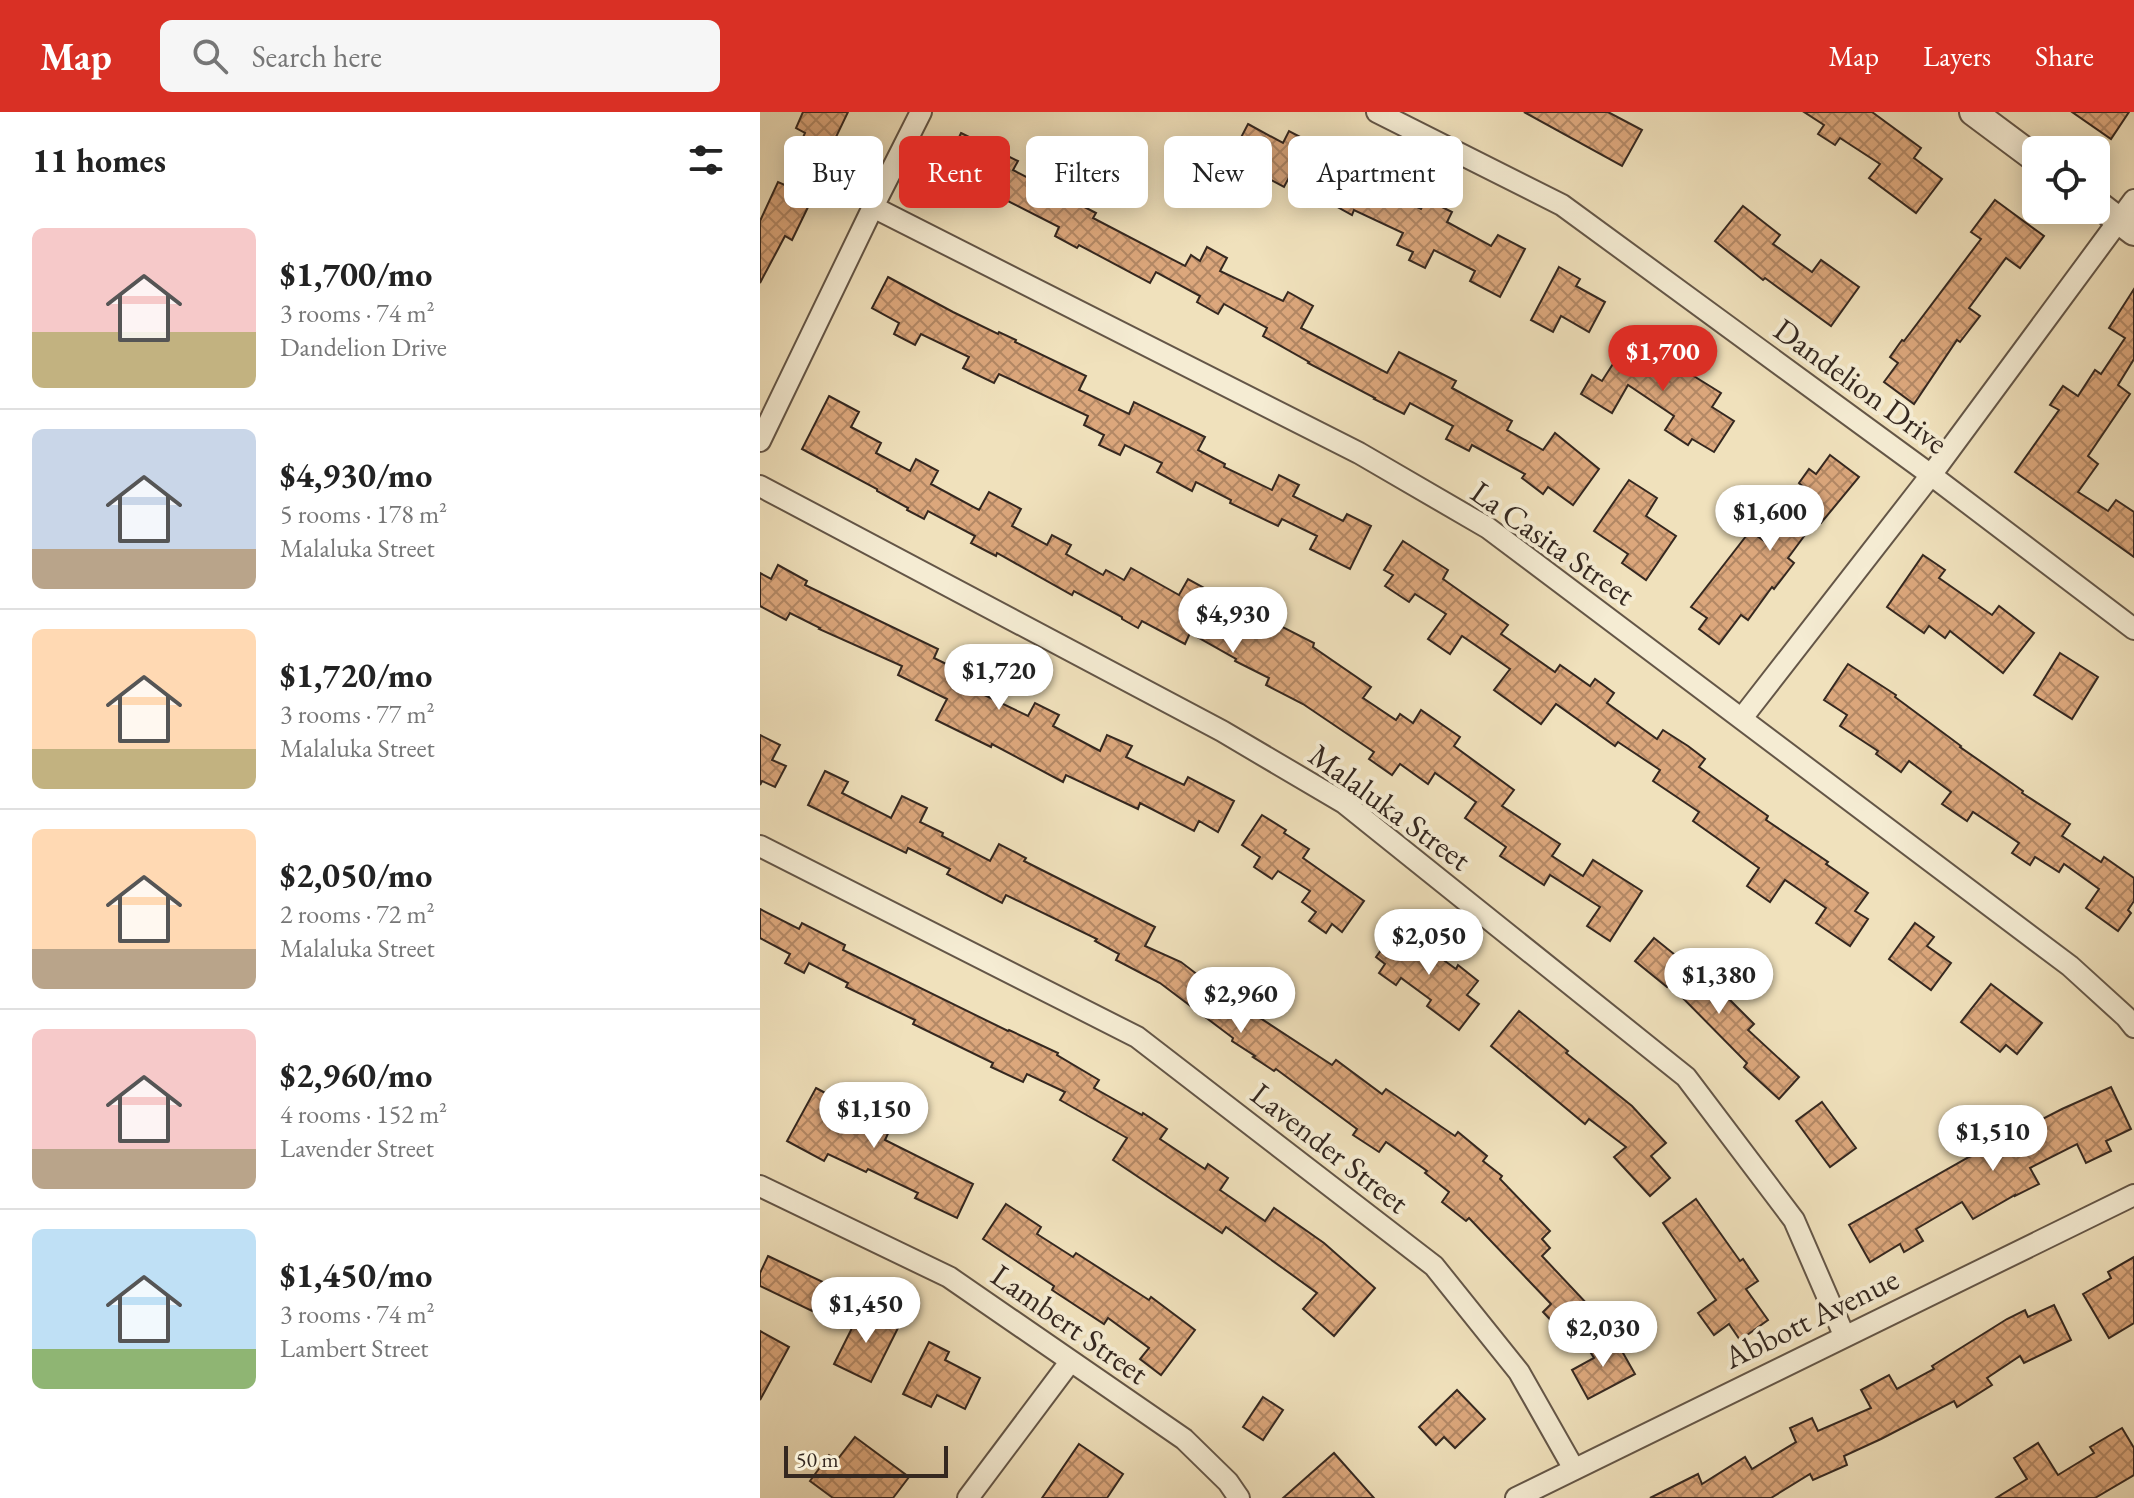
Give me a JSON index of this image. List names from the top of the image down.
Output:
{
  "streets": {
    "street": [
      "Dandelion Drive",
      "La Casita Street",
      "Malaluka Street",
      "Lavender Street",
      "Abbott Avenue",
      "Lambert Street"
    ]
  },
  "crossings": [
    ["Malaluka Street", "Abbott Avenue"],
    ["Lavender Street", "Abbott Avenue"]
  ],
  "scale_bar": "50 m",
  "page": {
    "header": "Map",
    "search": "Search here",
    "nav": ["Map", "Layers", "Share"],
    "heading": "11 homes",
    "chip": [
      "Buy",
      "Rent",
      "Filters",
      "New",
      "Apartment"
    ],
    "list": [
      {
        "name": "$1,700/mo",
        "note": "3 rooms · 74 m² · Dandelion Drive"
      },
      {
        "name": "$4,930/mo",
        "note": "5 rooms · 178 m² · Malaluka Street"
      },
      {
        "name": "$1,720/mo",
        "note": "3 rooms · 77 m² · Malaluka Street"
      },
      {
        "name": "$2,050/mo",
        "note": "2 rooms · 72 m² · Malaluka Street"
      },
      {
        "name": "$2,960/mo",
        "note": "4 rooms · 152 m² · Lavender Street"
      },
      {
        "name": "$1,450/mo",
        "note": "3 rooms · 74 m² · Lambert Street"
      }
    ],
    "price": [
      "$1,700",
      "$1,600",
      "$4,930",
      "$1,720",
      "$2,050",
      "$1,380",
      "$2,960",
      "$1,150",
      "$1,510",
      "$1,450",
      "$2,030"
    ],
    "scale": "50 m"
  }
}
